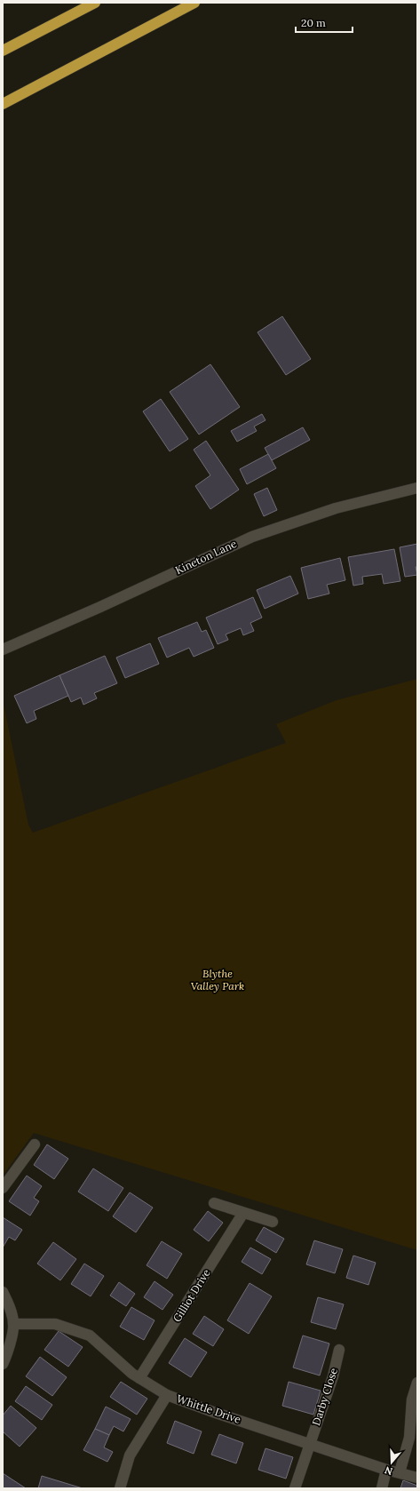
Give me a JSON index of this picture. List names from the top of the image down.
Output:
{
  "streets": {
    "street": [
      "Kineton Lane",
      "Gilliot Drive",
      "Darby Close",
      "Whittle Drive"
    ]
  },
  "crossings": [
    ["Gilliot Drive", "Whittle Drive"],
    ["Darby Close", "Whittle Drive"]
  ],
  "parks": ["Blythe Valley Park"],
  "scale_bar": "20 m",
  "north": "bottom"
}
